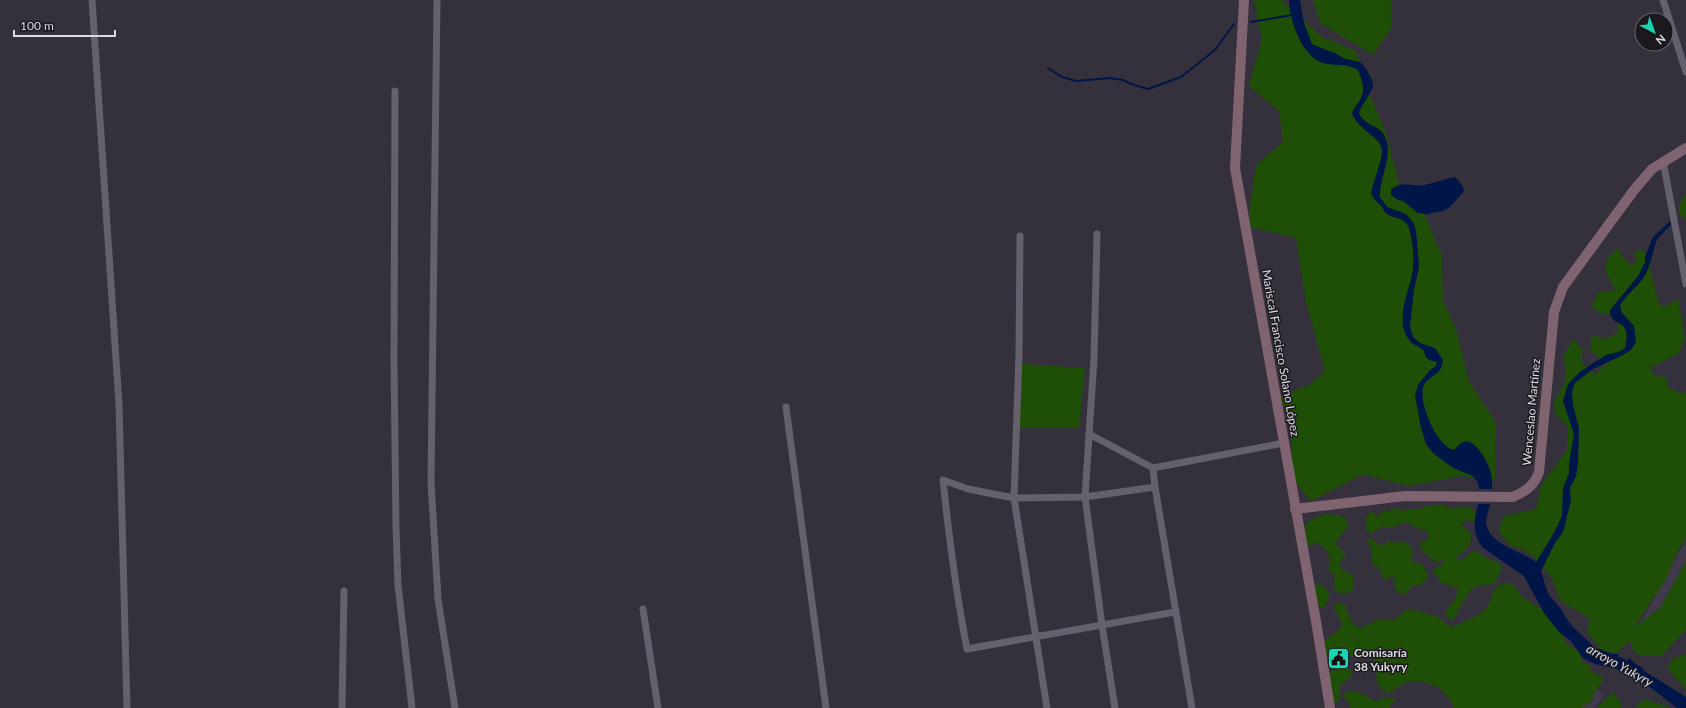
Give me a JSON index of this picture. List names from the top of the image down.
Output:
{
  "streets": {
    "main road": ["Mariscal Francisco Solano López", "Wenceslao Martínez"]
  },
  "crossings": [
    ["Mariscal Francisco Solano López", "Wenceslao Martínez"]
  ],
  "water": ["arroyo Yukyry"],
  "places": {
    "public building": ["Comisaría 38 Yukyry"]
  },
  "scale_bar": "100 m",
  "north": "bottom right"
}
